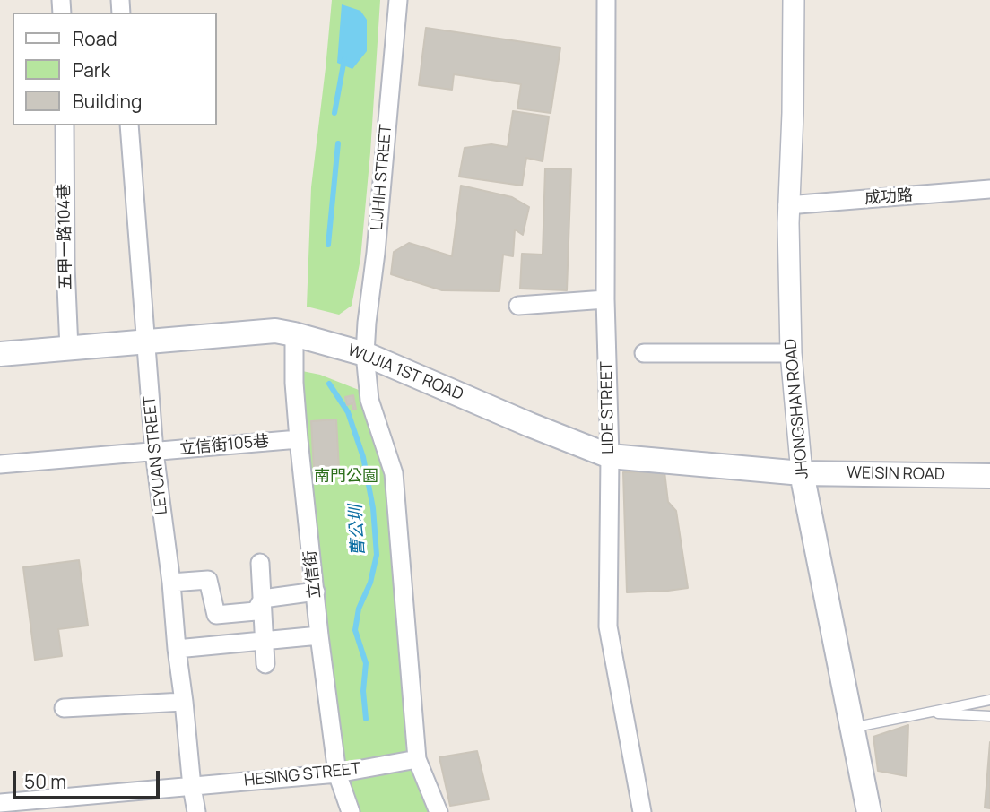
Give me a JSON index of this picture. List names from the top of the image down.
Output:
{
  "streets": {
    "main road": ["WUJIA 1ST ROAD", "JHONGSHAN ROAD", "WEISIN ROAD"],
    "street": [
      "LIJHIH STREET",
      "成功路",
      "五甲一路104巷",
      "LIDE STREET",
      "立信街105巷",
      "LEYUAN STREET",
      "立信街",
      "HESING STREET"
    ]
  },
  "crossings": [
    ["LIJHIH STREET", "WUJIA 1ST ROAD"],
    ["成功路", "JHONGSHAN ROAD"],
    ["五甲一路104巷", "WUJIA 1ST ROAD"],
    ["WUJIA 1ST ROAD", "LIDE STREET"],
    ["WUJIA 1ST ROAD", "JHONGSHAN ROAD"],
    ["WUJIA 1ST ROAD", "LEYUAN STREET"],
    ["WUJIA 1ST ROAD", "WEISIN ROAD"],
    ["WUJIA 1ST ROAD", "立信街"],
    ["JHONGSHAN ROAD", "WEISIN ROAD"],
    ["立信街105巷", "LEYUAN STREET"],
    ["立信街105巷", "立信街"],
    ["LEYUAN STREET", "HESING STREET"],
    ["立信街", "HESING STREET"]
  ],
  "water": ["曹公圳"],
  "parks": ["南門公園"],
  "legend": ["Road", "Park", "Building"],
  "scale_bar": "50 m"
}
